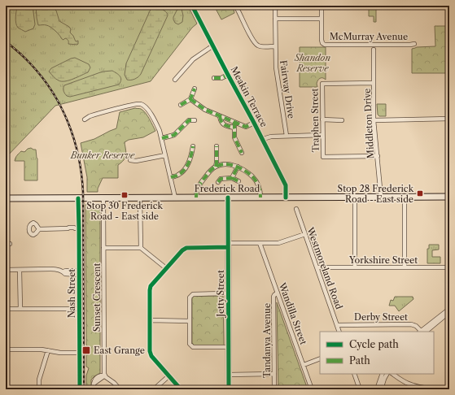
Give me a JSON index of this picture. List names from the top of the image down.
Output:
{
  "streets": {
    "main road": ["Frederick Road"],
    "street": [
      "McMurray Avenue",
      "Fairway Drive",
      "Meakin Terrace",
      "Traphen Street",
      "Middleton Drive",
      "Yorkshire Street",
      "Westmoreland Road",
      "Nash Street",
      "Jetty Street",
      "Sunset Crescent",
      "Wandilla Street",
      "Derby Street",
      "Tandanya Avenue"
    ]
  },
  "crossings": [
    ["Meakin Terrace", "Frederick Road"],
    ["Traphen Street", "Middleton Drive"],
    ["Middleton Drive", "Frederick Road"],
    ["Frederick Road", "Nash Street"],
    ["Frederick Road", "Jetty Street"],
    ["Frederick Road", "Sunset Crescent"],
    ["Yorkshire Street", "Westmoreland Road"],
    ["Westmoreland Road", "Derby Street"],
    ["Wandilla Street", "Tandanya Avenue"]
  ],
  "parks": ["Shandon Reserve", "Bunker Reserve"],
  "places": {
    "transit": ["Stop 28 Frederick Road - East side", "Stop 30 Frederick Road - East side", "East Grange"]
  },
  "legend": ["Cycle path", "Path"]
}
